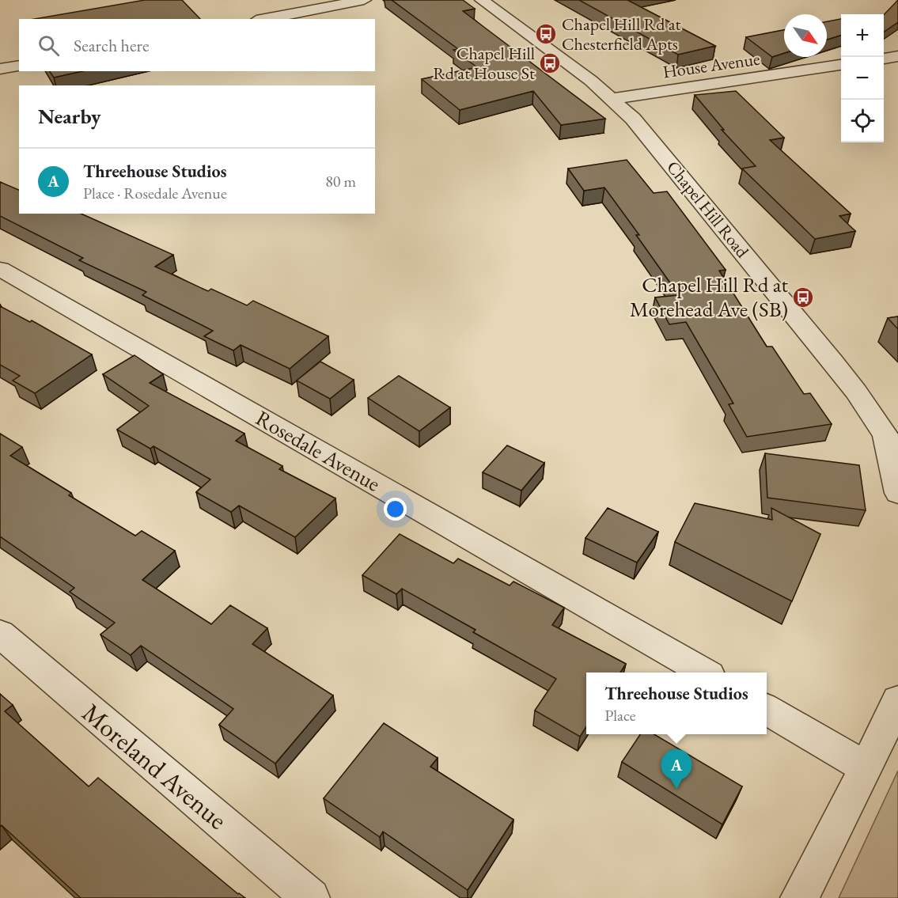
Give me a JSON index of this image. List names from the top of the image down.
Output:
{
  "streets": {
    "street": [
      "House Avenue",
      "Chapel Hill Road",
      "Rosedale Avenue",
      "Moreland Avenue"
    ]
  },
  "crossings": [
    ["House Avenue", "Chapel Hill Road"]
  ],
  "places": {
    "bus stop": ["Chapel Hill Rd at Chesterfield Apts", "Chapel Hill Rd at House St", "Chapel Hill Rd at Morehead Ave (SB)"]
  },
  "north": "bottom right",
  "page": {
    "map_buttons": ["+", "−"],
    "search": "Search here",
    "heading": "Nearby",
    "list": [
      {
        "mark": "A",
        "name": "Threehouse Studios",
        "note": "Place · Rosedale Avenue",
        "value": "80 m"
      }
    ],
    "popup": ["Threehouse Studios", "Place"],
    "pins": "A"
  }
}
